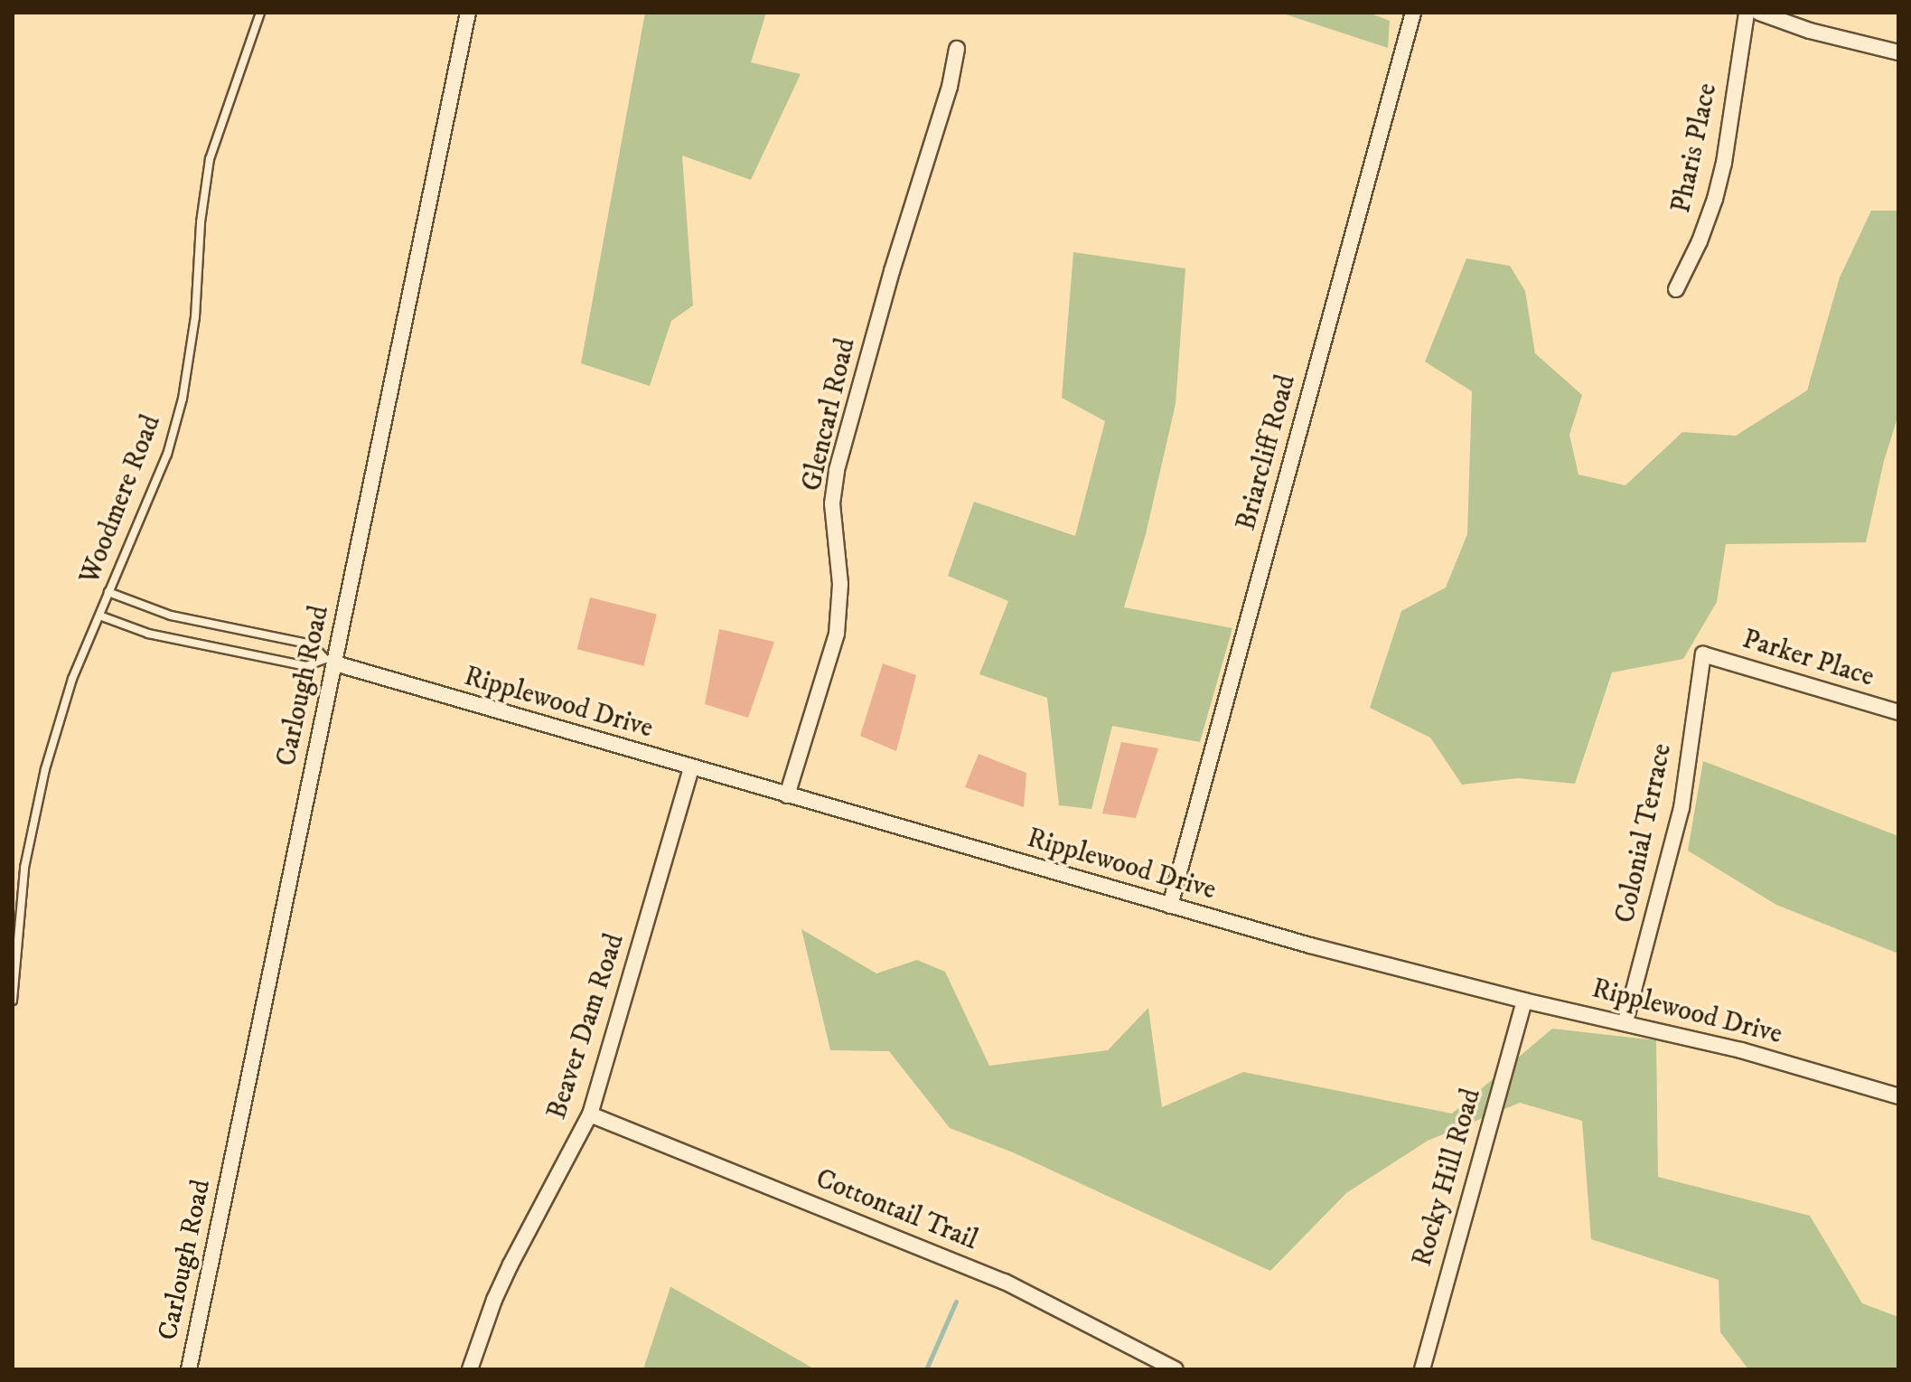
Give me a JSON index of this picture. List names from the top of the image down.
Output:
{
  "streets": {
    "street": [
      "Pharis Place",
      "Glencarl Road",
      "Briarcliff Road",
      "Parker Place",
      "Carlough Road",
      "Ripplewood Drive",
      "Colonial Terrace",
      "Beaver Dam Road",
      "Rocky Hill Road",
      "Cottontail Trail"
    ],
    "lane": ["Woodmere Road"]
  },
  "crossings": [
    ["Glencarl Road", "Ripplewood Drive"],
    ["Briarcliff Road", "Ripplewood Drive"],
    ["Parker Place", "Colonial Terrace"],
    ["Carlough Road", "Ripplewood Drive"],
    ["Ripplewood Drive", "Colonial Terrace"],
    ["Ripplewood Drive", "Beaver Dam Road"],
    ["Ripplewood Drive", "Rocky Hill Road"],
    ["Beaver Dam Road", "Cottontail Trail"]
  ]
}
